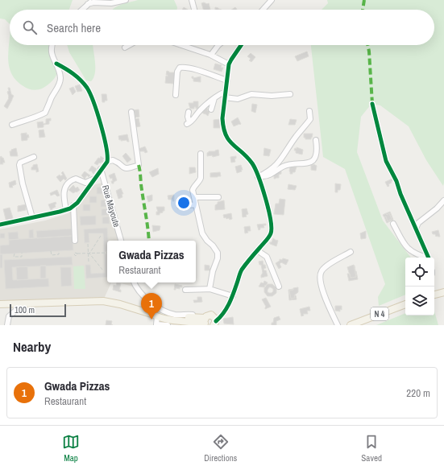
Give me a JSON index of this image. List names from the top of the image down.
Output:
{
  "streets": {
    "main road": ["N 4"],
    "street": ["Rue Mayoute"]
  },
  "scale_bar": "100 m",
  "page": {
    "search": "Search here",
    "popup": ["Gwada Pizzas", "Restaurant"],
    "pins": "1",
    "scale": "100 m",
    "heading": "Nearby",
    "list": [
      {
        "mark": "1",
        "name": "Gwada Pizzas",
        "note": "Restaurant",
        "value": "220 m"
      }
    ],
    "nav": ["Map", "Directions", "Saved"]
  }
}
